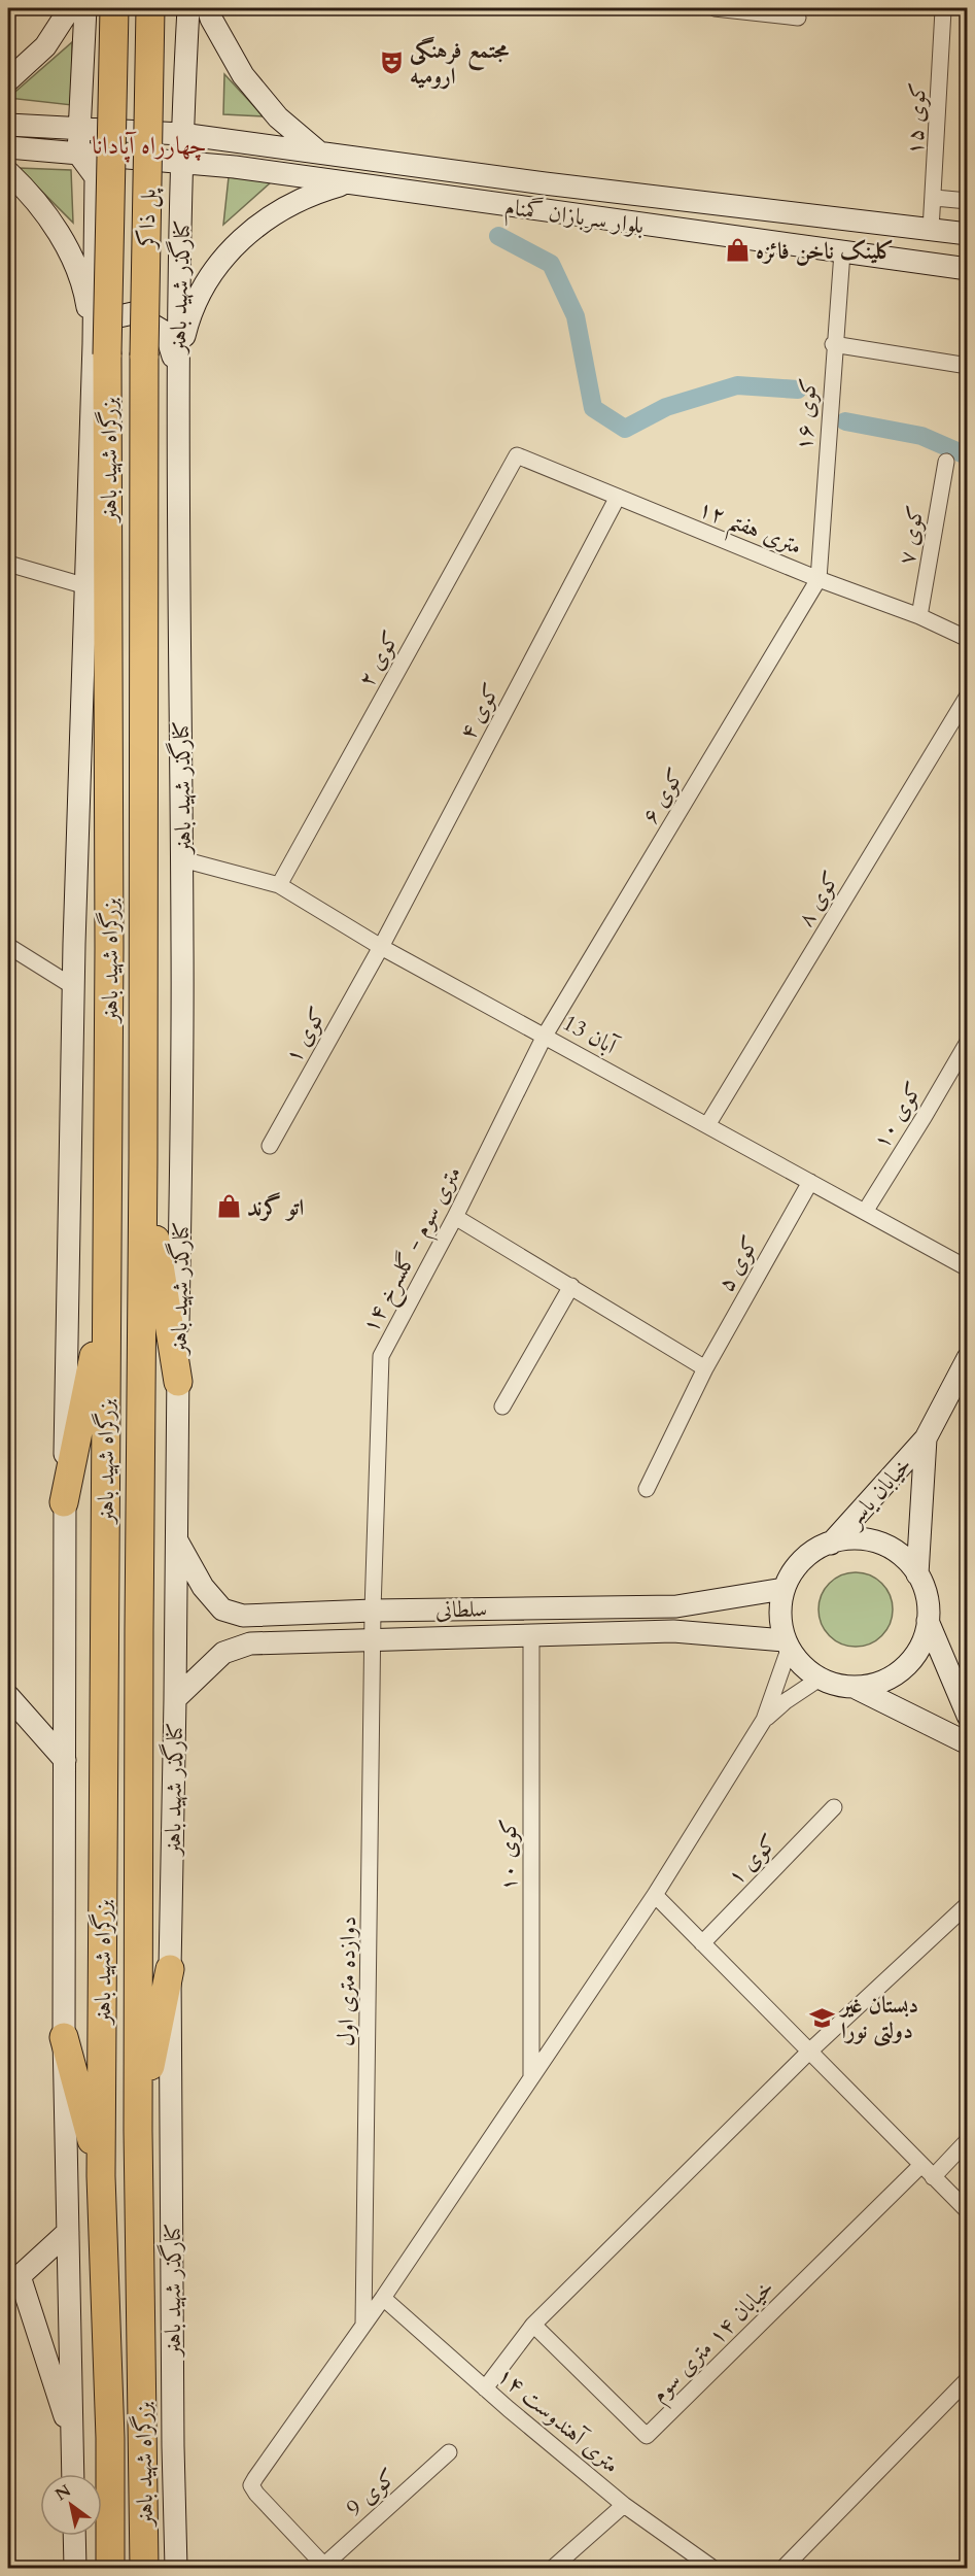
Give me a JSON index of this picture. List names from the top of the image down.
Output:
{
  "streets": {
    "highway": ["پل ذاکر", "بزرگراه شهید باهنر"],
    "main road": [
      "بلوار سربازان گمنام",
      "کنارگذر شهید باهنر",
      "خیابان یاسر",
      "سلطانی"
    ],
    "street": [
      "کوی ۱۵",
      "کوی ۱۶",
      "۱۲ متری هفتم",
      "کوی ۷",
      "کوی ۲",
      "کوی ۴",
      "کوی ۶",
      "کوی ۸",
      "13 آبان",
      "کوی ۱",
      "کوی ۱۰",
      "۱۴ متری سوم - گلسرخ",
      "کوی ۵",
      "دوازده متری اول",
      "خیابان ۱۴ متری سوم",
      "۱۴ متری آهندوست",
      "کوی 9"
    ]
  },
  "crossings": [
    ["کوی ۱۵", "بلوار سربازان گمنام"],
    ["بلوار سربازان گمنام", "کنارگذر شهید باهنر"],
    ["بلوار سربازان گمنام", "کوی ۱۶"],
    ["پل ذاکر", "بزرگراه شهید باهنر"],
    ["کنارگذر شهید باهنر", "13 آبان"],
    ["کنارگذر شهید باهنر", "سلطانی"],
    ["کوی ۱۶", "۱۲ متری هفتم"],
    ["کوی ۱۶", "کوی ۶"],
    ["۱۲ متری هفتم", "کوی ۷"],
    ["۱۲ متری هفتم", "کوی ۲"],
    ["۱۲ متری هفتم", "کوی ۴"],
    ["۱۲ متری هفتم", "کوی ۶"],
    ["کوی ۲", "13 آبان"],
    ["کوی ۴", "13 آبان"],
    ["کوی ۴", "کوی ۱"],
    ["کوی ۶", "13 آبان"],
    ["کوی ۶", "۱۴ متری سوم - گلسرخ"],
    ["کوی ۸", "13 آبان"],
    ["13 آبان", "کوی ۱"],
    ["13 آبان", "کوی ۱۰"],
    ["13 آبان", "۱۴ متری سوم - گلسرخ"],
    ["13 آبان", "کوی ۵"],
    ["کوی ۱۰", "سلطانی"],
    ["۱۴ متری سوم - گلسرخ", "سلطانی"],
    ["۱۴ متری سوم - گلسرخ", "دوازده متری اول"],
    ["خیابان یاسر", "سلطانی"],
    ["سلطانی", "دوازده متری اول"]
  ],
  "districts": ["چهارراه آپادانا"],
  "places": {
    "theatre": ["مجتمع فرهنگی ارومیه"],
    "shop": ["کلینک ناخن فائزه", "اتو گرند"],
    "school or university": ["دبستان غیر دولتی نورا"]
  },
  "north": "top left"
}
